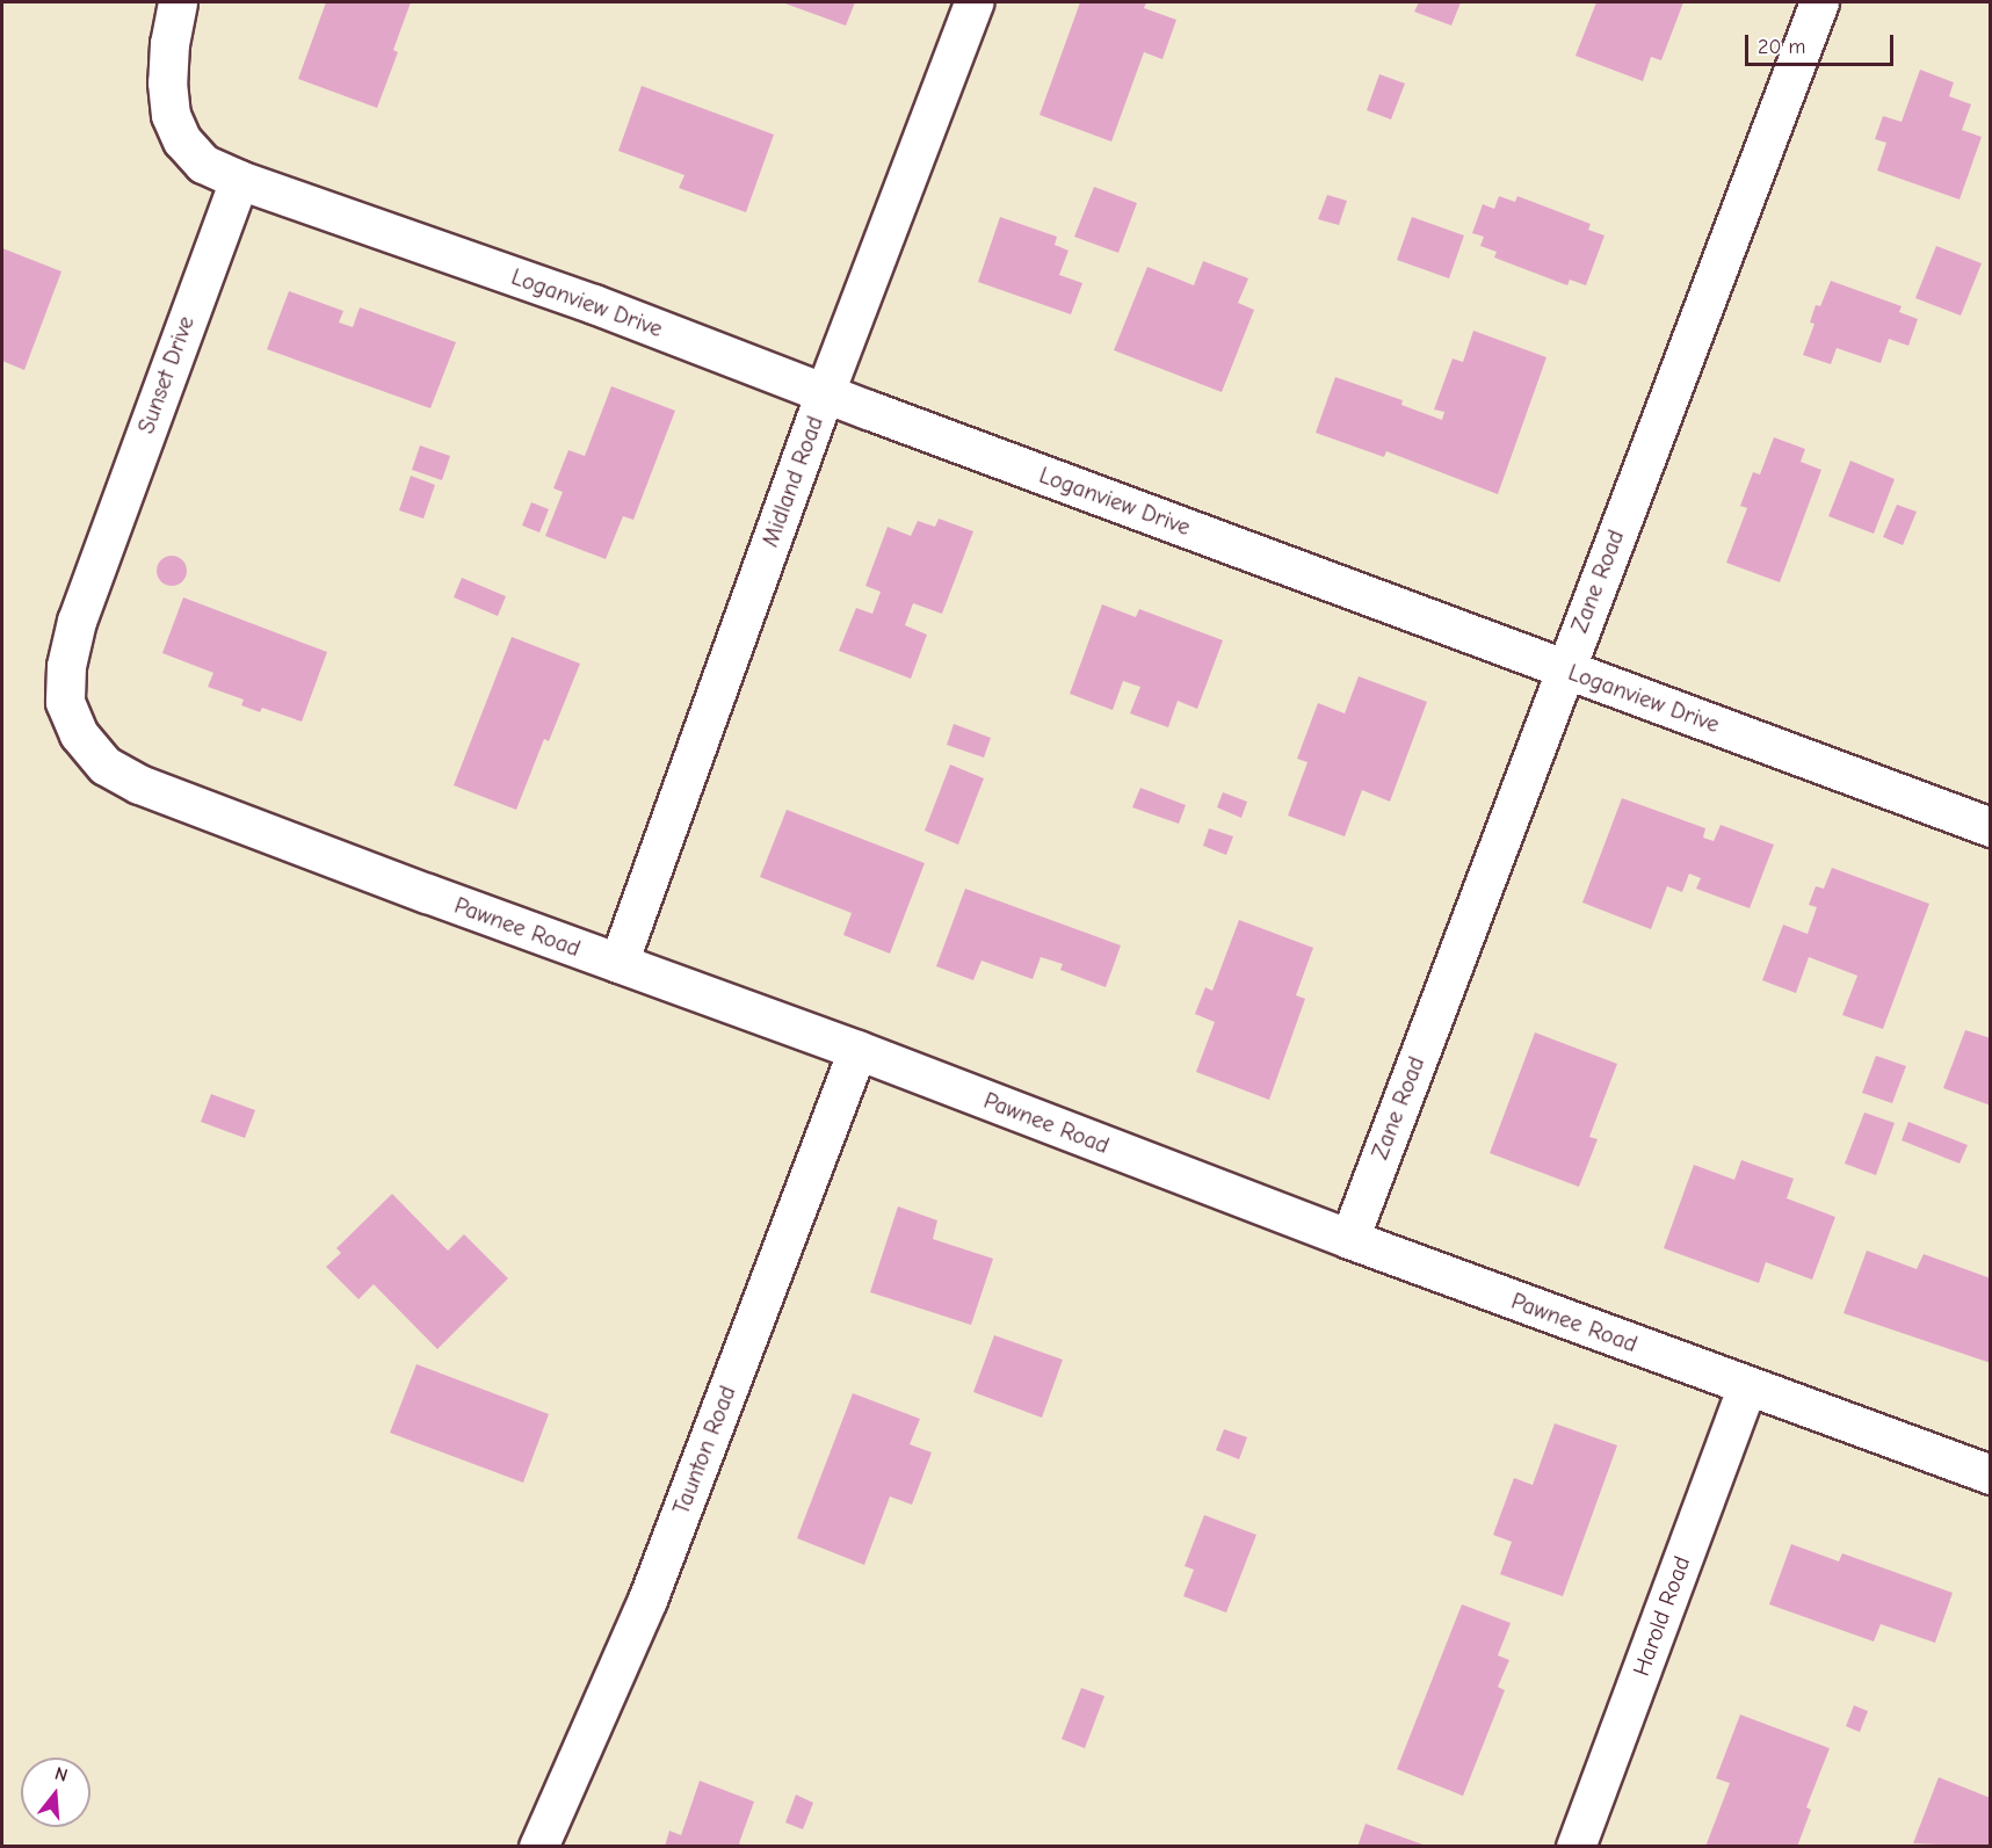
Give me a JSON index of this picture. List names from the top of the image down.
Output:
{
  "streets": {
    "street": [
      "Loganview Drive",
      "Sunset Drive",
      "Midland Road",
      "Zane Road",
      "Pawnee Road",
      "Taunton Road",
      "Harold Road"
    ]
  },
  "crossings": [
    ["Loganview Drive", "Sunset Drive"],
    ["Loganview Drive", "Midland Road"],
    ["Loganview Drive", "Zane Road"],
    ["Sunset Drive", "Pawnee Road"],
    ["Midland Road", "Pawnee Road"],
    ["Zane Road", "Pawnee Road"],
    ["Pawnee Road", "Taunton Road"],
    ["Pawnee Road", "Harold Road"]
  ],
  "scale_bar": "20 m",
  "north": "top"
}
